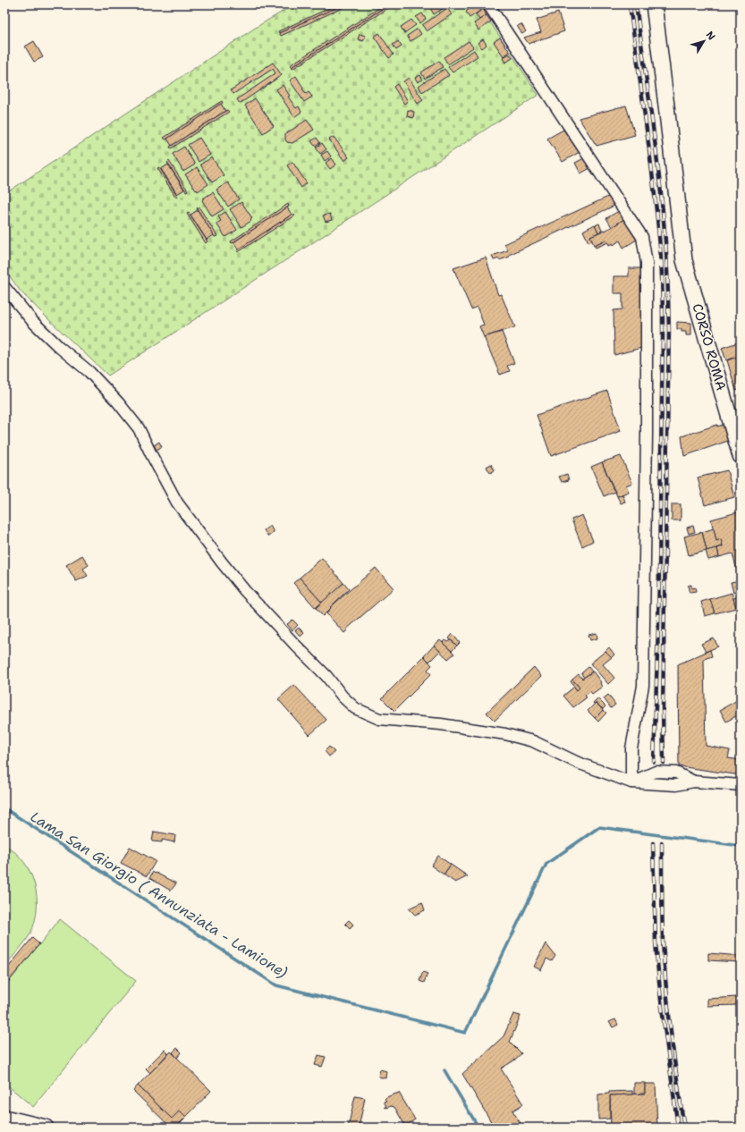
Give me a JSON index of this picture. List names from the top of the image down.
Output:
{
  "streets": {
    "main road": ["CORSO ROMA"]
  },
  "water": ["Lama San Giorgio ( Annunziata - Lamione)"],
  "north": "top right"
}
